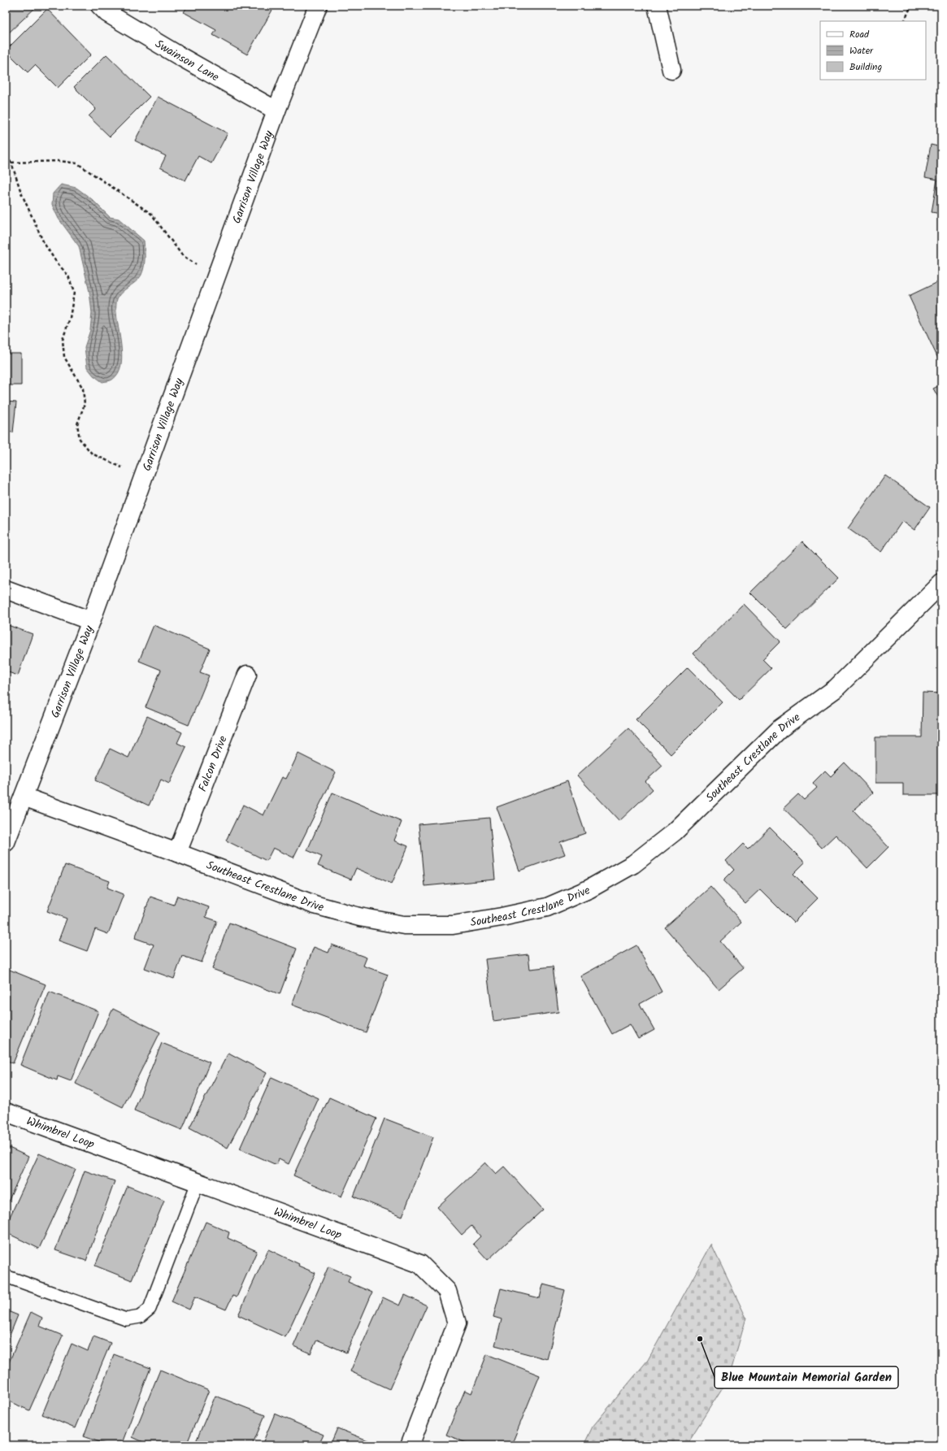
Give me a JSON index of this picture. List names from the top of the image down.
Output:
{
  "streets": {
    "street": [
      "Swainson Lane",
      "Garrison Village Way",
      "Southeast Crestlane Drive",
      "Falcon Drive",
      "Whimbrel Loop"
    ]
  },
  "crossings": [
    ["Swainson Lane", "Garrison Village Way"],
    ["Garrison Village Way", "Southeast Crestlane Drive"],
    ["Southeast Crestlane Drive", "Falcon Drive"]
  ],
  "places": ["Blue Mountain Memorial Garden"],
  "legend": ["Road", "Water", "Building"]
}
